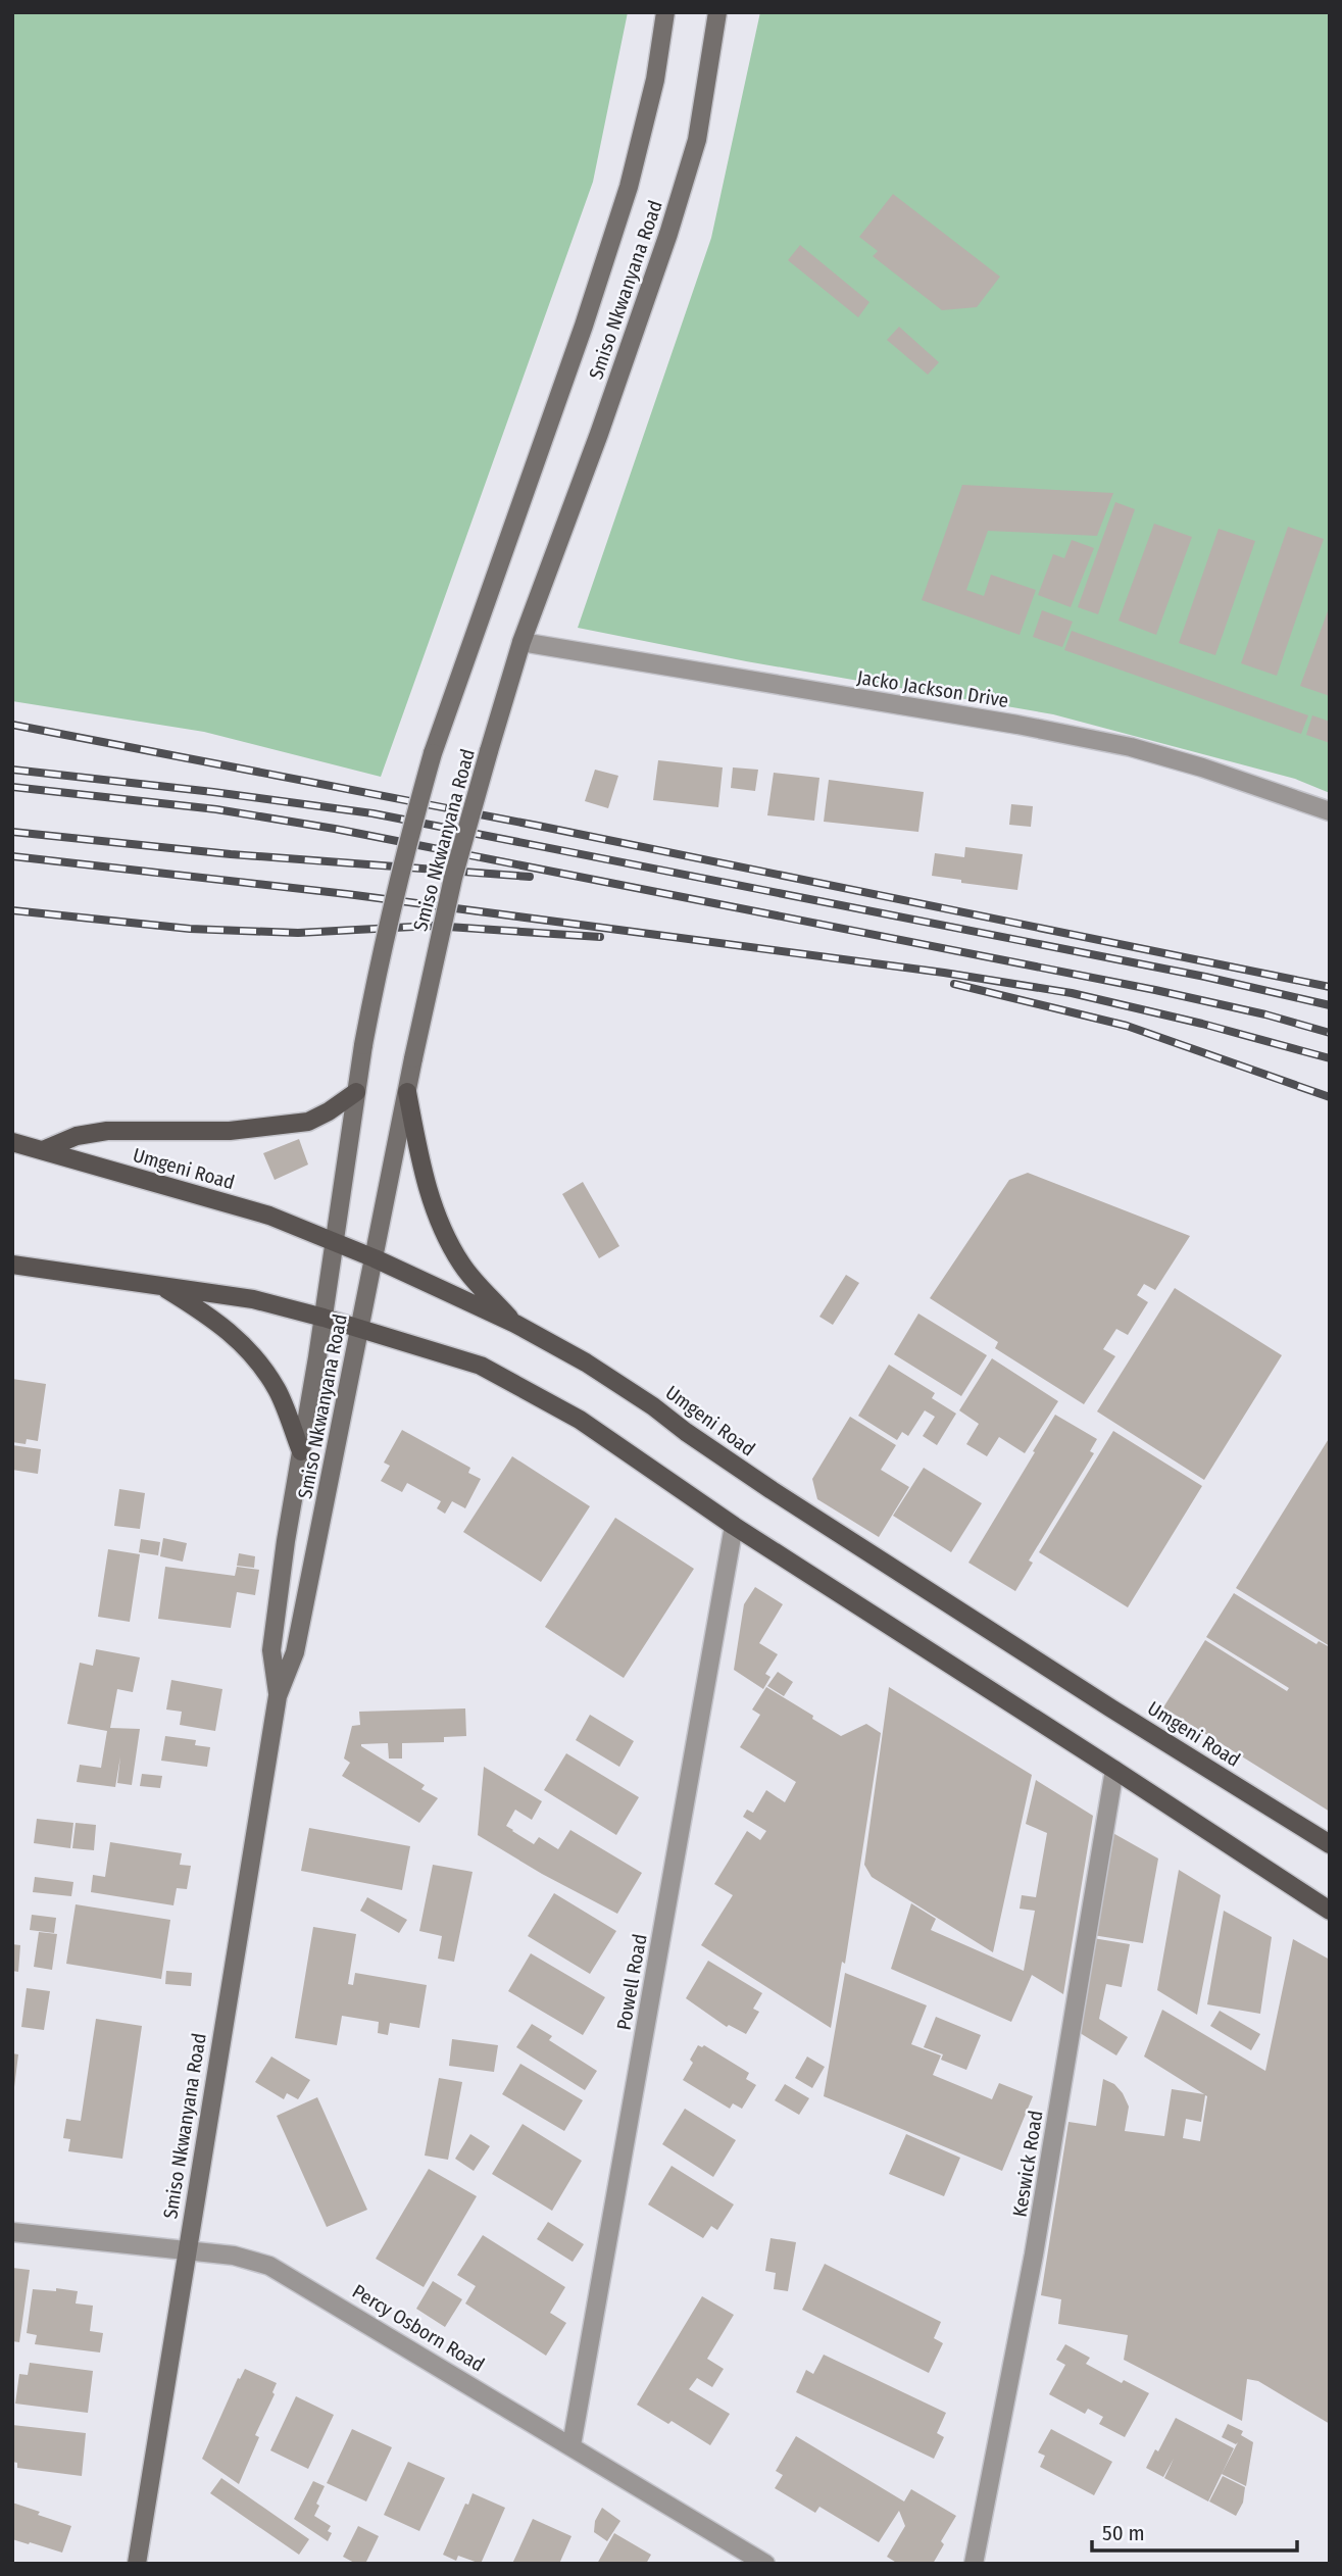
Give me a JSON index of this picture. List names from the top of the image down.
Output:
{
  "streets": {
    "main road": ["Umgeni Road"],
    "street": [
      "Smiso Nkwanyana Road",
      "Jacko Jackson Drive",
      "Powell Road",
      "Keswick Road",
      "Percy Osborn Road"
    ]
  },
  "crossings": [
    ["Smiso Nkwanyana Road", "Jacko Jackson Drive"],
    ["Smiso Nkwanyana Road", "Umgeni Road"],
    ["Smiso Nkwanyana Road", "Percy Osborn Road"],
    ["Powell Road", "Percy Osborn Road"]
  ],
  "scale_bar": "50 m"
}
